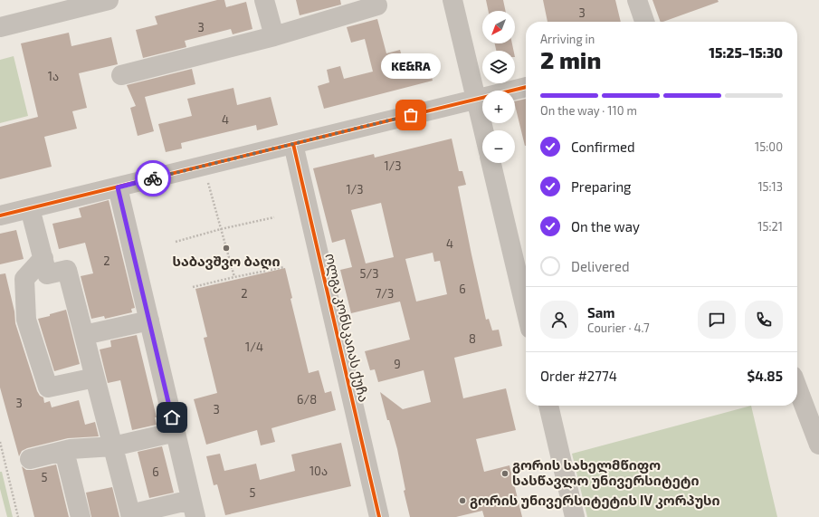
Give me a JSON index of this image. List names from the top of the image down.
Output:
{
  "streets": {
    "street": ["ოლგა კონსკაიას ქუჩა"]
  },
  "places": [
    "KE&RA",
    "საბავშვო ბაღი",
    "გორის სახელმწიფო სასწავლო უნივერსიტეტი",
    "გორის უნივერსიტეტის IV კორპუსი"
  ],
  "house_numbers": [
    "3",
    "3",
    "1ა",
    "4",
    "1/3",
    "1/3",
    "4",
    "2",
    "5/3",
    "6",
    "2",
    "7/3",
    "8",
    "1/4",
    "9",
    "6/8",
    "3",
    "3",
    "10ა",
    "6",
    "5",
    "5"
  ],
  "north": "bottom left",
  "page": {
    "map_buttons": ["+", "−"],
    "heading": ["2 min", "Arriving in", "15:25–15:30"],
    "panel": [
      "Sam",
      "Courier · 4.7",
      "Order #2774",
      "$4.85"
    ],
    "bubble": "KE&RA",
    "bar": "On the way · 110 m",
    "list": [
      ["Confirmed", "15:00"],
      ["Preparing", "15:13"],
      ["On the way", "15:21"],
      "Delivered"
    ]
  }
}
